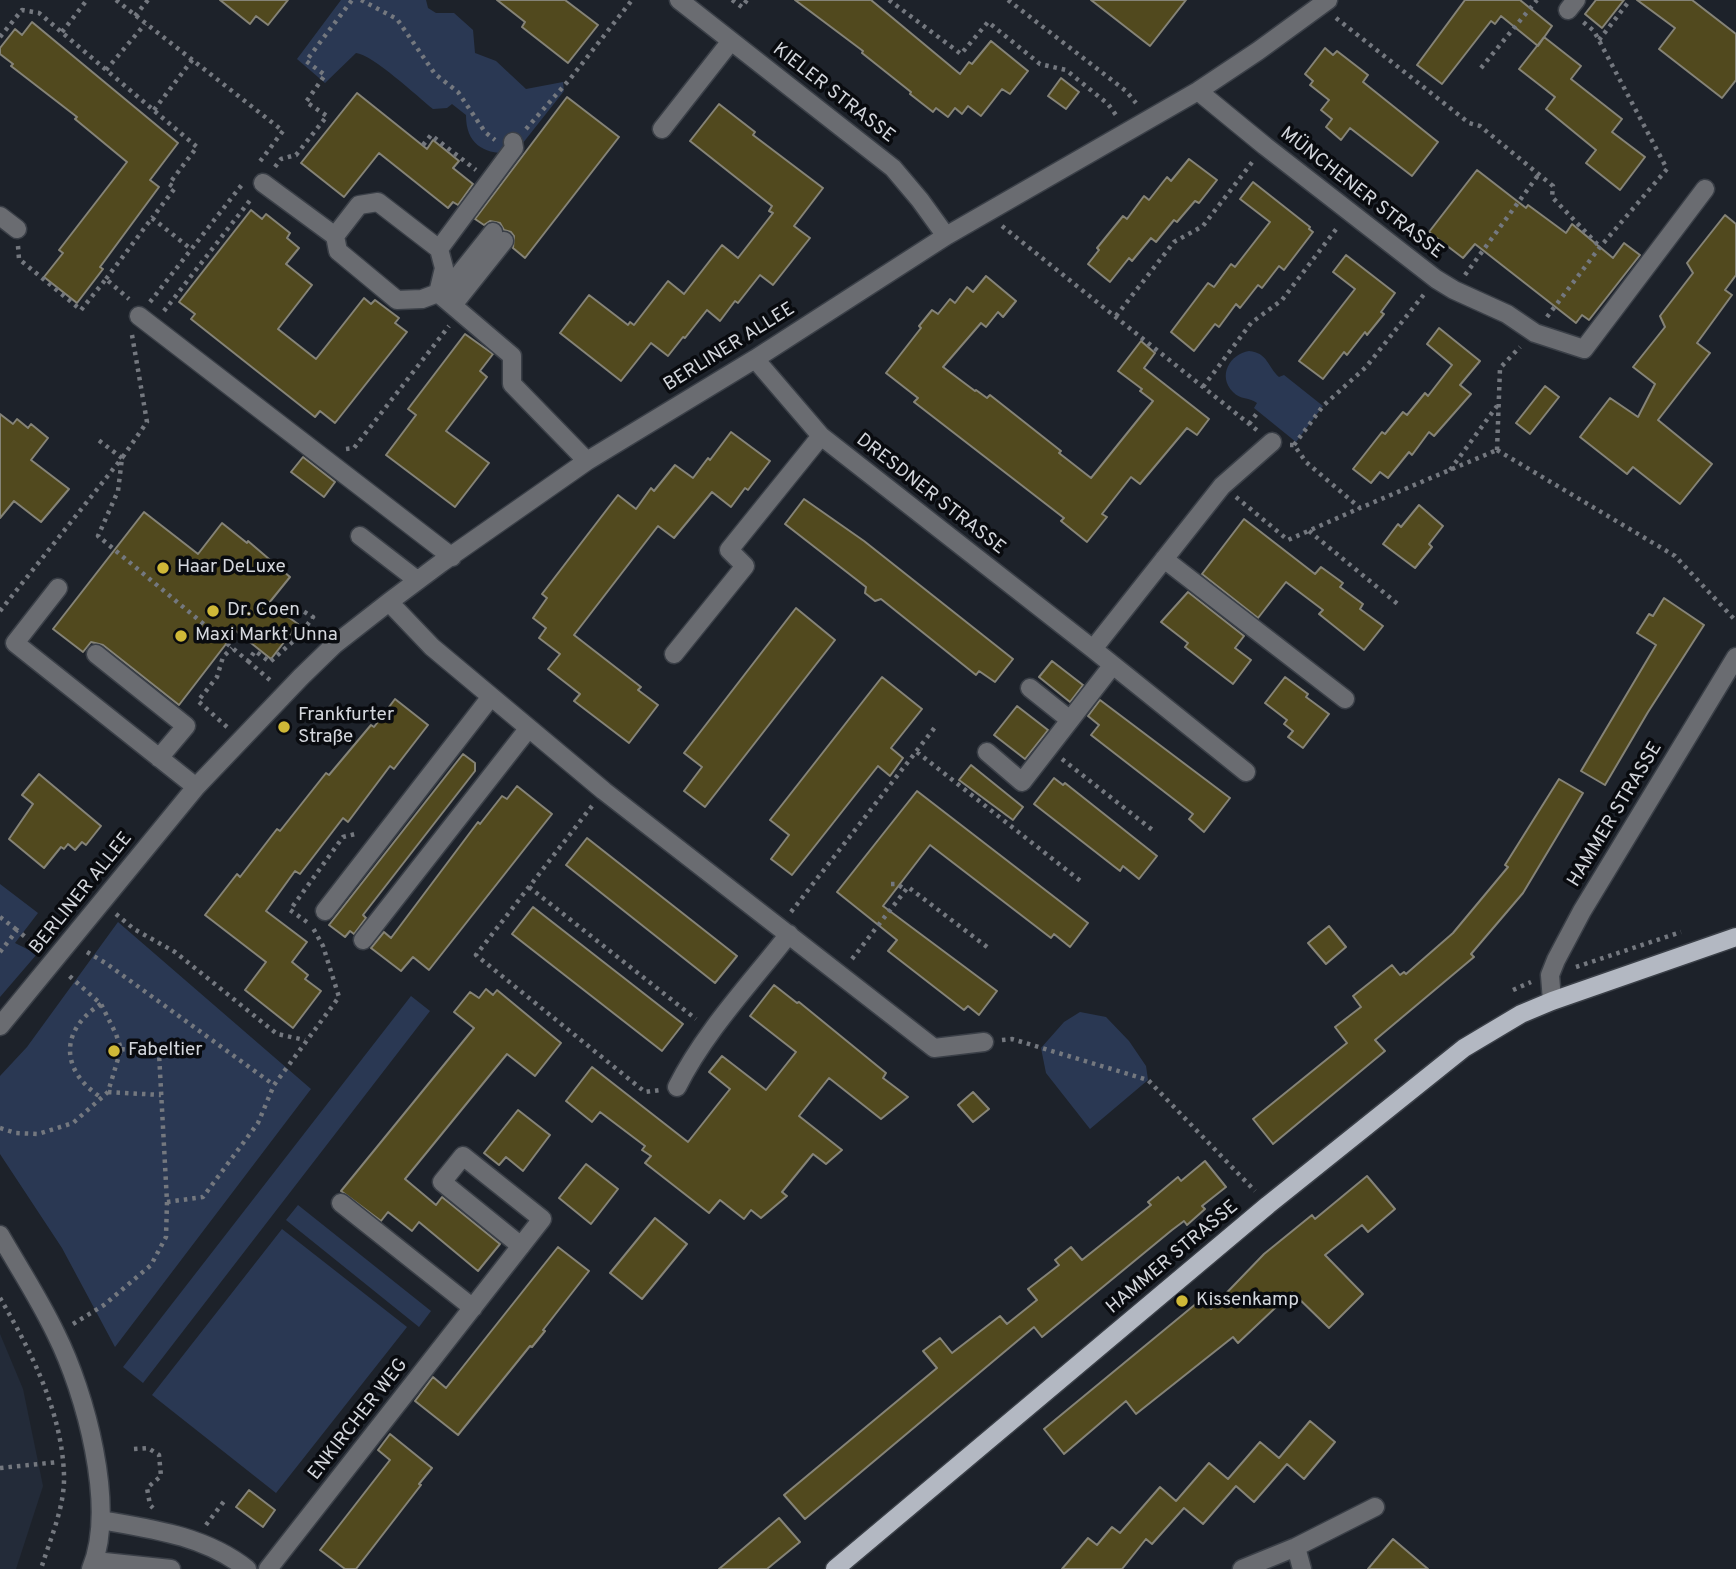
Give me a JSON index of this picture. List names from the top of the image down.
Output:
{
  "streets": {
    "main road": ["HAMMER STRASSE"],
    "street": [
      "KIELER STRASSE",
      "MÜNCHENER STRASSE",
      "BERLINER ALLEE",
      "DRESDNER STRASSE",
      "ENKIRCHER WEG"
    ]
  },
  "crossings": [
    ["KIELER STRASSE", "BERLINER ALLEE"],
    ["MÜNCHENER STRASSE", "BERLINER ALLEE"],
    ["BERLINER ALLEE", "DRESDNER STRASSE"]
  ],
  "places": [
    "Haar DeLuxe",
    "Dr. Coen",
    "Maxi Markt Unna",
    "Frankfurter Straße",
    "Fabeltier",
    "Kissenkamp"
  ]
}
